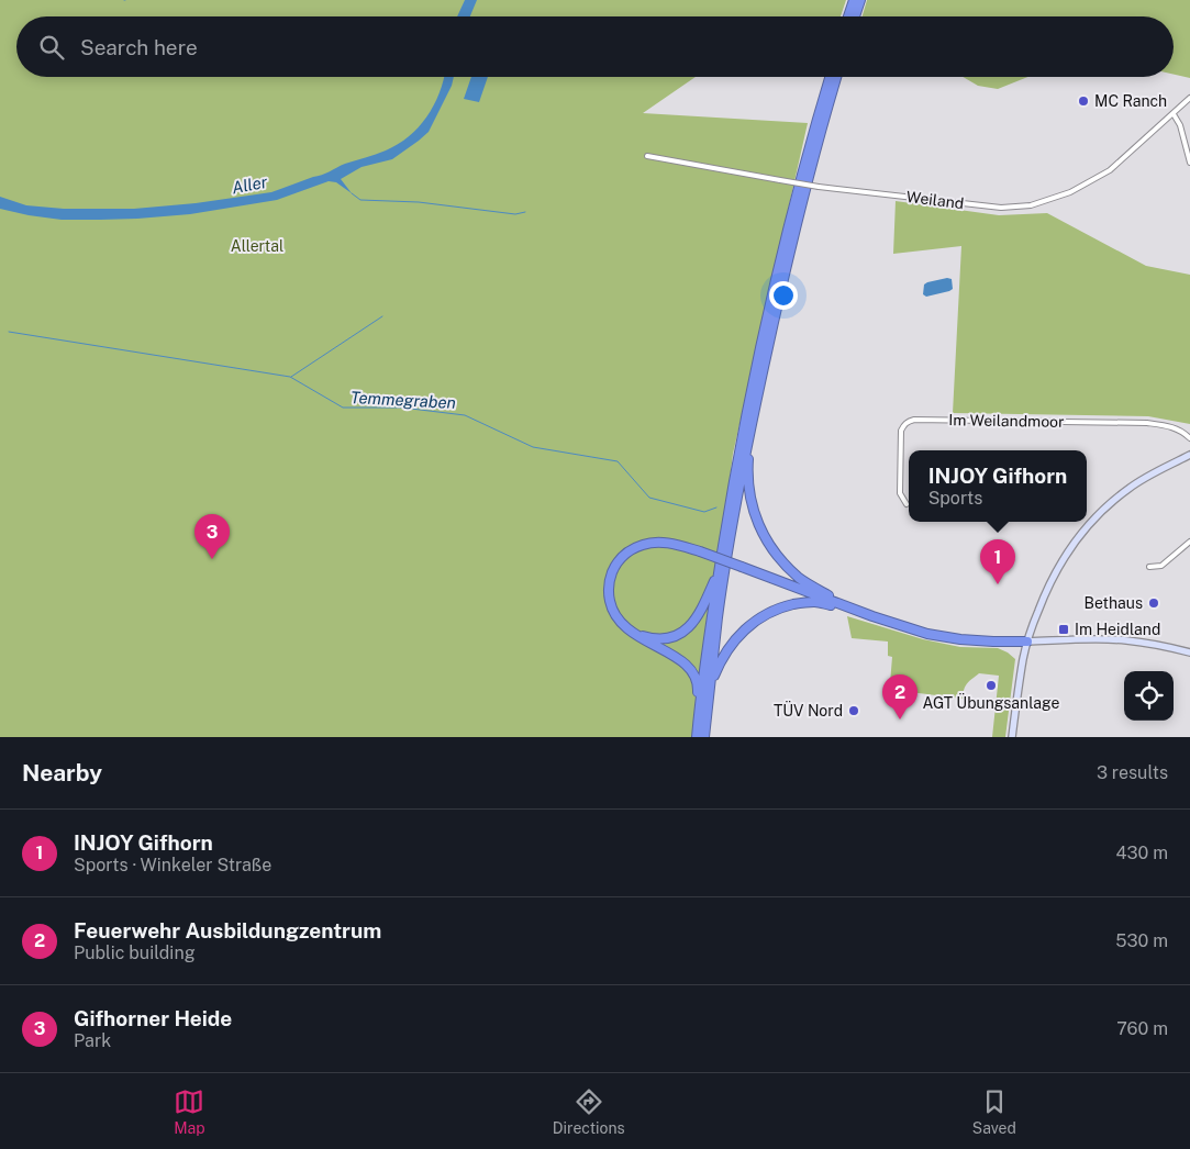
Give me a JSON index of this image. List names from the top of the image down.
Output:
{
  "streets": {
    "street": ["Weiland", "Im Weilandmoor"]
  },
  "water": ["Aller", "Temmegraben"],
  "parks": ["Allertal"],
  "places": {
    "other": [
      "MC Ranch",
      "Bethaus",
      "AGT Übungsanlage",
      "TÜV Nord"
    ],
    "transit": ["Im Heidland"]
  },
  "page": {
    "search": "Search here",
    "popup": ["INJOY Gifhorn", "Sports"],
    "pins": ["3", "1", "2"],
    "heading": ["Nearby", "3 results"],
    "list": [
      {
        "mark": "1",
        "name": "INJOY Gifhorn",
        "note": "Sports · Winkeler Straße",
        "value": "430 m"
      },
      {
        "mark": "2",
        "name": "Feuerwehr Ausbildungzentrum",
        "note": "Public building",
        "value": "530 m"
      },
      {
        "mark": "3",
        "name": "Gifhorner Heide",
        "note": "Park",
        "value": "760 m"
      }
    ],
    "nav": ["Map", "Directions", "Saved"]
  }
}
